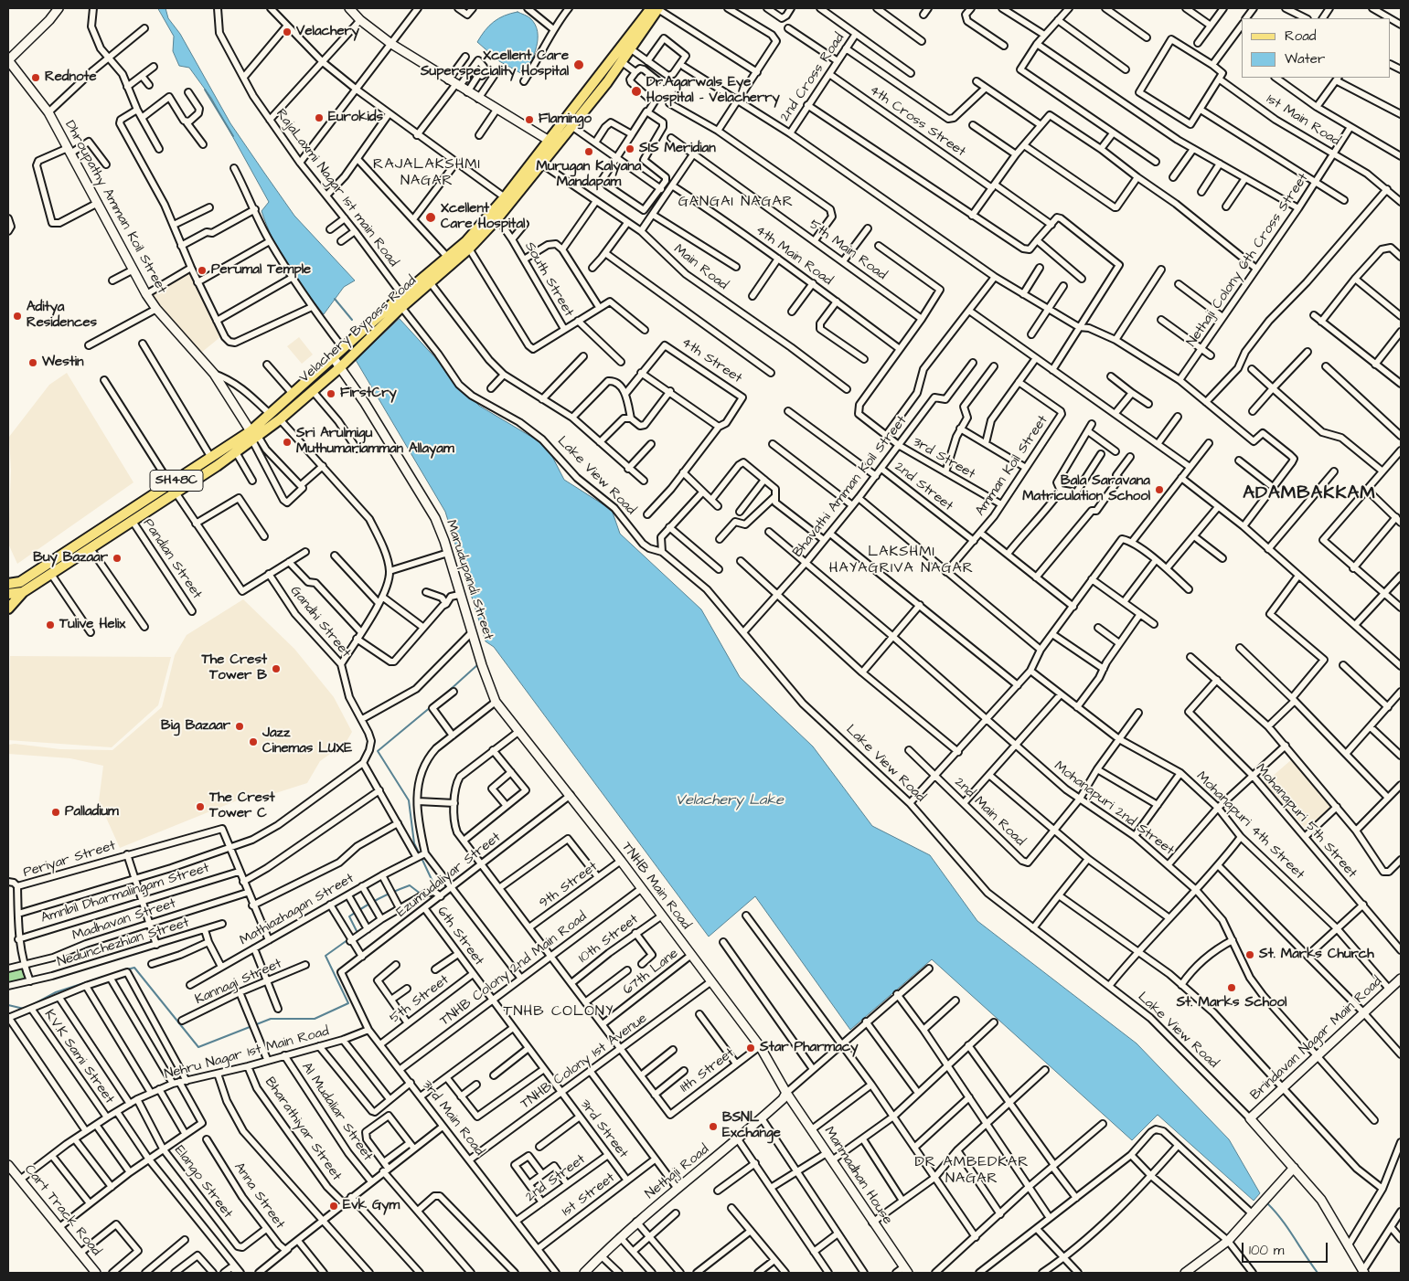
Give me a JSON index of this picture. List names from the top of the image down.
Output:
{
  "streets": {
    "main road": ["Velachery Bypass Road", "SH48C"],
    "street": [
      "2nd Cross Road",
      "1st Main Road",
      "4th Cross Street",
      "RajaLaxmi Nagar 1st main Road",
      "Dhroupathy Amman Koil Street",
      "5th Main Road",
      "4th Main Road",
      "Nethaji Colony 6th Cross Street",
      "Main Road",
      "South Street",
      "4th Street",
      "3rd Street",
      "Amman Koil Street",
      "Lake View Road",
      "Bhavathi Amman Koil Street",
      "2nd Street",
      "Pandian Street",
      "Marudupandi Street",
      "Gandhi Street",
      "Mohanapuri 2nd Street",
      "2nd Main Road",
      "Mohanapuri 5th Street",
      "Mohanapuri 4th Street",
      "Periyar Street",
      "Ezumudaliyar Street",
      "9th Street",
      "TNHB Main Road",
      "Amnbil Dharmalingam Street",
      "Mathiazhagan Street",
      "Madhavan Street",
      "6th Street",
      "10th Street",
      "Nedunchezhian Street",
      "TNHB Colony 2nd Main Road",
      "67th Lane",
      "Kannagi Street",
      "5th Street",
      "Brindavan Nagar Main Road",
      "Nehru Nagar 1st Main Road",
      "K.V.K Sami Street",
      "TNHB Colony 1st Avenue",
      "11th Street",
      "Al Mudaliar Street",
      "3rd Main Road",
      "Bharathiyar Street",
      "Nethaji Road",
      "Manmadhan House",
      "Elango Street",
      "1st Street",
      "Anna Street",
      "Cart Track Road"
    ]
  },
  "crossings": [
    ["2nd Cross Road", "4th Cross Street"],
    ["1st Main Road", "Nethaji Colony 6th Cross Street"],
    ["RajaLaxmi Nagar 1st main Road", "Velachery Bypass Road"],
    ["Dhroupathy Amman Koil Street", "Velachery Bypass Road"],
    ["4th Main Road", "3rd Street"],
    ["Main Road", "Velachery Bypass Road"],
    ["South Street", "Velachery Bypass Road"],
    ["Velachery Bypass Road", "Lake View Road"],
    ["Velachery Bypass Road", "Pandian Street"],
    ["Velachery Bypass Road", "Marudupandi Street"],
    ["3rd Street", "Amman Koil Street"],
    ["3rd Street", "Bhavathi Amman Koil Street"],
    ["3rd Street", "2nd Street"],
    ["3rd Street", "6th Street"],
    ["3rd Street", "TNHB Colony 1st Avenue"],
    ["3rd Street", "1st Street"],
    ["Amman Koil Street", "2nd Street"],
    ["Lake View Road", "Bhavathi Amman Koil Street"],
    ["Lake View Road", "Brindavan Nagar Main Road"],
    ["Bhavathi Amman Koil Street", "2nd Street"],
    ["Bhavathi Amman Koil Street", "Mohanapuri 2nd Street"],
    ["2nd Street", "3rd Main Road"],
    ["Marudupandi Street", "TNHB Main Road"],
    ["Mohanapuri 2nd Street", "Brindavan Nagar Main Road"],
    ["Mohanapuri 4th Street", "Brindavan Nagar Main Road"],
    ["Ezumudaliyar Street", "TNHB Main Road"],
    ["Ezumudaliyar Street", "6th Street"],
    ["Ezumudaliyar Street", "3rd Main Road"],
    ["9th Street", "TNHB Main Road"],
    ["TNHB Main Road", "10th Street"],
    ["TNHB Main Road", "TNHB Colony 2nd Main Road"],
    ["TNHB Main Road", "67th Lane"],
    ["TNHB Main Road", "TNHB Colony 1st Avenue"],
    ["TNHB Main Road", "11th Street"],
    ["TNHB Main Road", "Nethaji Road"],
    ["TNHB Main Road", "Manmadhan House"],
    ["6th Street", "TNHB Colony 2nd Main Road"],
    ["6th Street", "5th Street"],
    ["TNHB Colony 2nd Main Road", "3rd Main Road"],
    ["5th Street", "3rd Main Road"],
    ["Nehru Nagar 1st Main Road", "K.V.K Sami Street"],
    ["Nehru Nagar 1st Main Road", "Al Mudaliar Street"],
    ["Nehru Nagar 1st Main Road", "3rd Main Road"],
    ["Nehru Nagar 1st Main Road", "Bharathiyar Street"],
    ["Nehru Nagar 1st Main Road", "Elango Street"],
    ["Nehru Nagar 1st Main Road", "Cart Track Road"],
    ["TNHB Colony 1st Avenue", "3rd Main Road"],
    ["3rd Main Road", "1st Street"],
    ["Nethaji Road", "Manmadhan House"],
    ["Elango Street", "Anna Street"]
  ],
  "districts": [
    "RAJALAKSHMI NAGAR",
    "GANGAI NAGAR",
    "ADAMBAKKAM",
    "LAKSHMI HAYAGRIVA NAGAR",
    "TNHB COLONY",
    "DR AMBEDKAR NAGAR"
  ],
  "water": ["Velachery Lake"],
  "places": [
    "Velachery",
    "Xcellent Care Superspeciality Hospital",
    "Rednote",
    "Dr.Agarwals Eye Hospital - Velacherry",
    "Eurokids",
    "Flamingo",
    "SIS Meridian",
    "Murugan Kalyana Mandapam",
    "Xcellent Care Hospital",
    "Perumal Temple",
    "Aditya Residences",
    "Westin",
    "FirstCry",
    "Sri Arulmigu Muthumariamman Allayam",
    "Bala Saravana Matriculation School",
    "Buy Bazaar",
    "Tulive Helix",
    "The Crest Tower B",
    "Big Bazaar",
    "Jazz Cinemas LUXE",
    "The Crest Tower C",
    "Palladium",
    "St. Marks Church",
    "St. Marks School",
    "Star Pharmacy",
    "BSNL Exchange",
    "Evk Gym"
  ],
  "legend": ["Road", "Water"],
  "scale_bar": "100 m"
}
